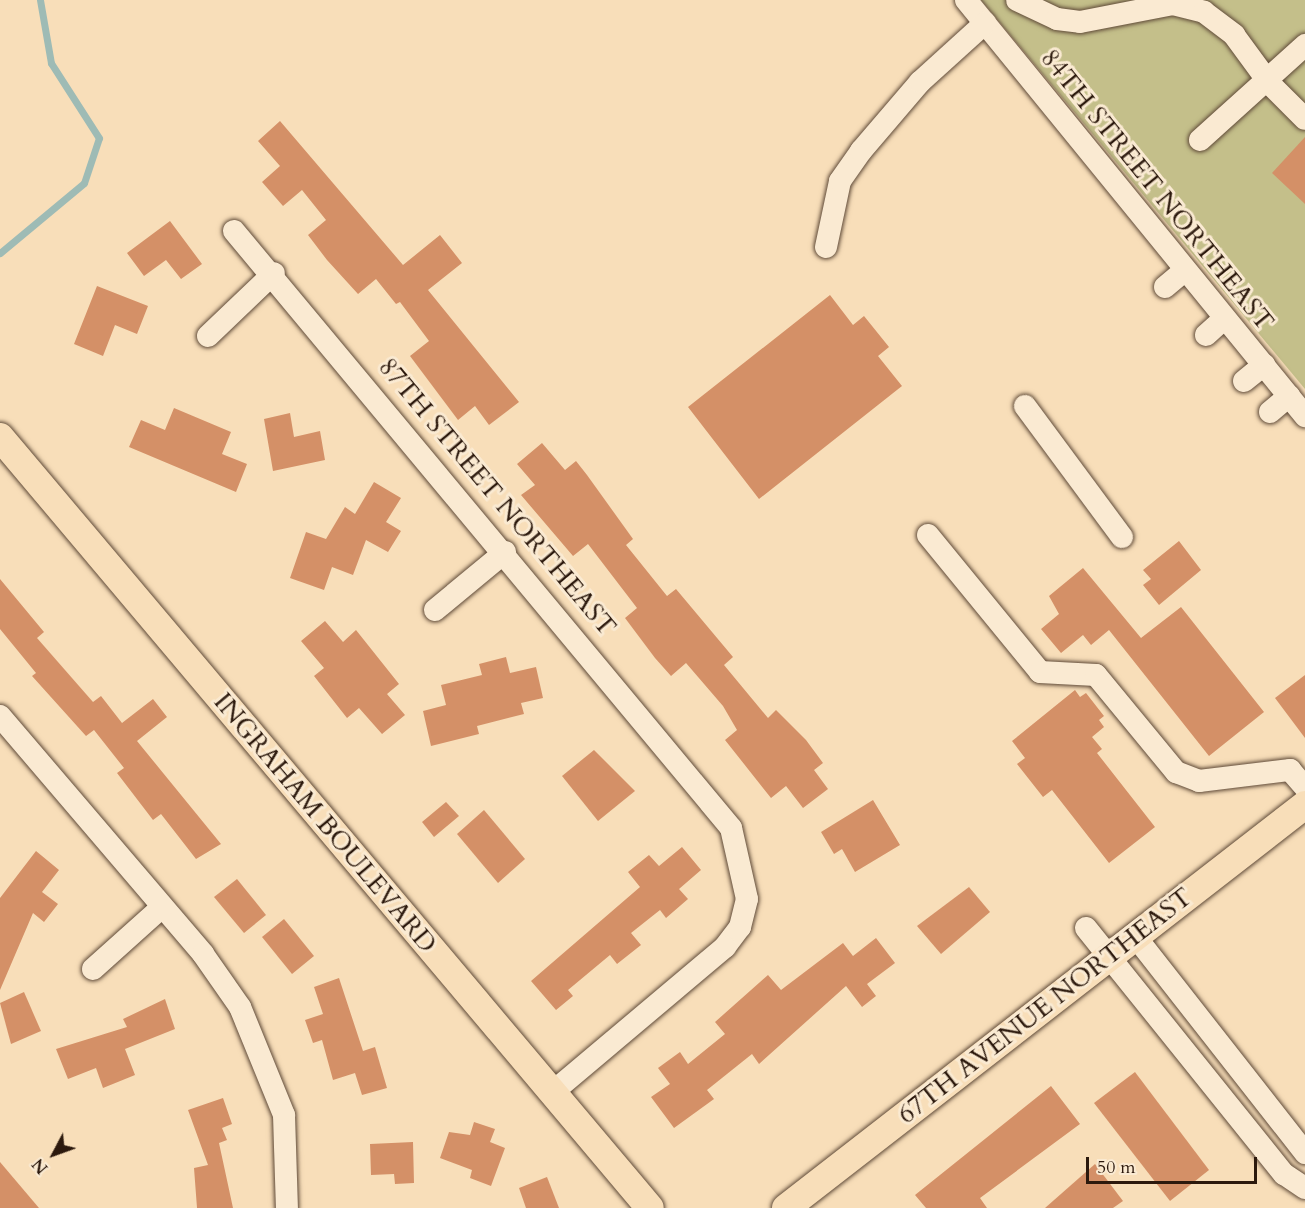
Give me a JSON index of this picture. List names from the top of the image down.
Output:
{
  "streets": {
    "main road": ["INGRAHAM BOULEVARD", "67TH AVENUE NORTHEAST"],
    "street": ["84TH STREET NORTHEAST", "87TH STREET NORTHEAST"]
  },
  "crossings": [
    ["87TH STREET NORTHEAST", "INGRAHAM BOULEVARD"]
  ],
  "scale_bar": "50 m",
  "north": "bottom left"
}
